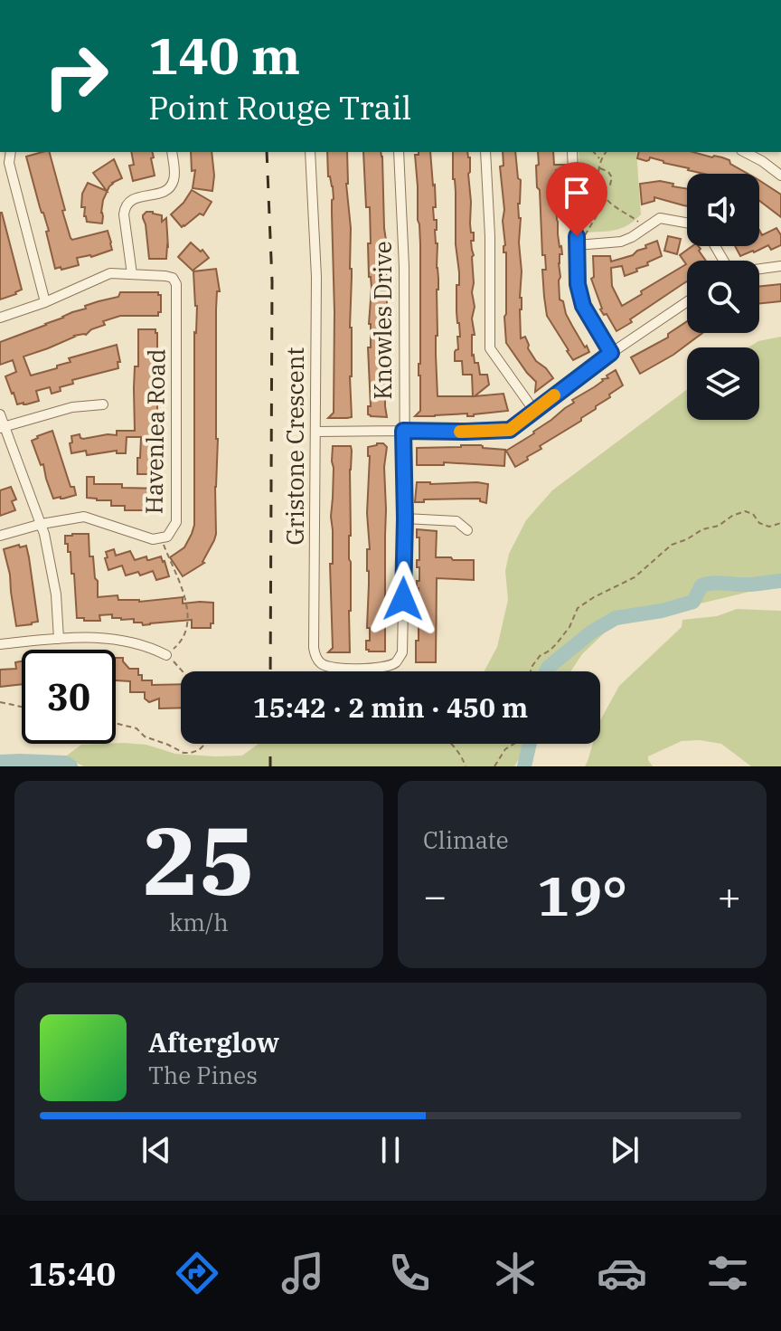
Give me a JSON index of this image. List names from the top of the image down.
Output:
{
  "streets": {
    "street": ["Knowles Drive", "Havenlea Road", "Gristone Crescent"]
  },
  "crossings": [
    ["Knowles Drive", "Gristone Crescent"]
  ],
  "page": {
    "turn": ["140 m", "Point Rouge Trail"],
    "limit": "30",
    "trip": "15:42 · 2 min · 450 m",
    "tile": [
      ["25", "km/h"],
      "Climate"
    ],
    "heat": ["−", "19°", "+"],
    "song": ["Afterglow", "The Pines"],
    "tabs": "15:40"
  }
}
